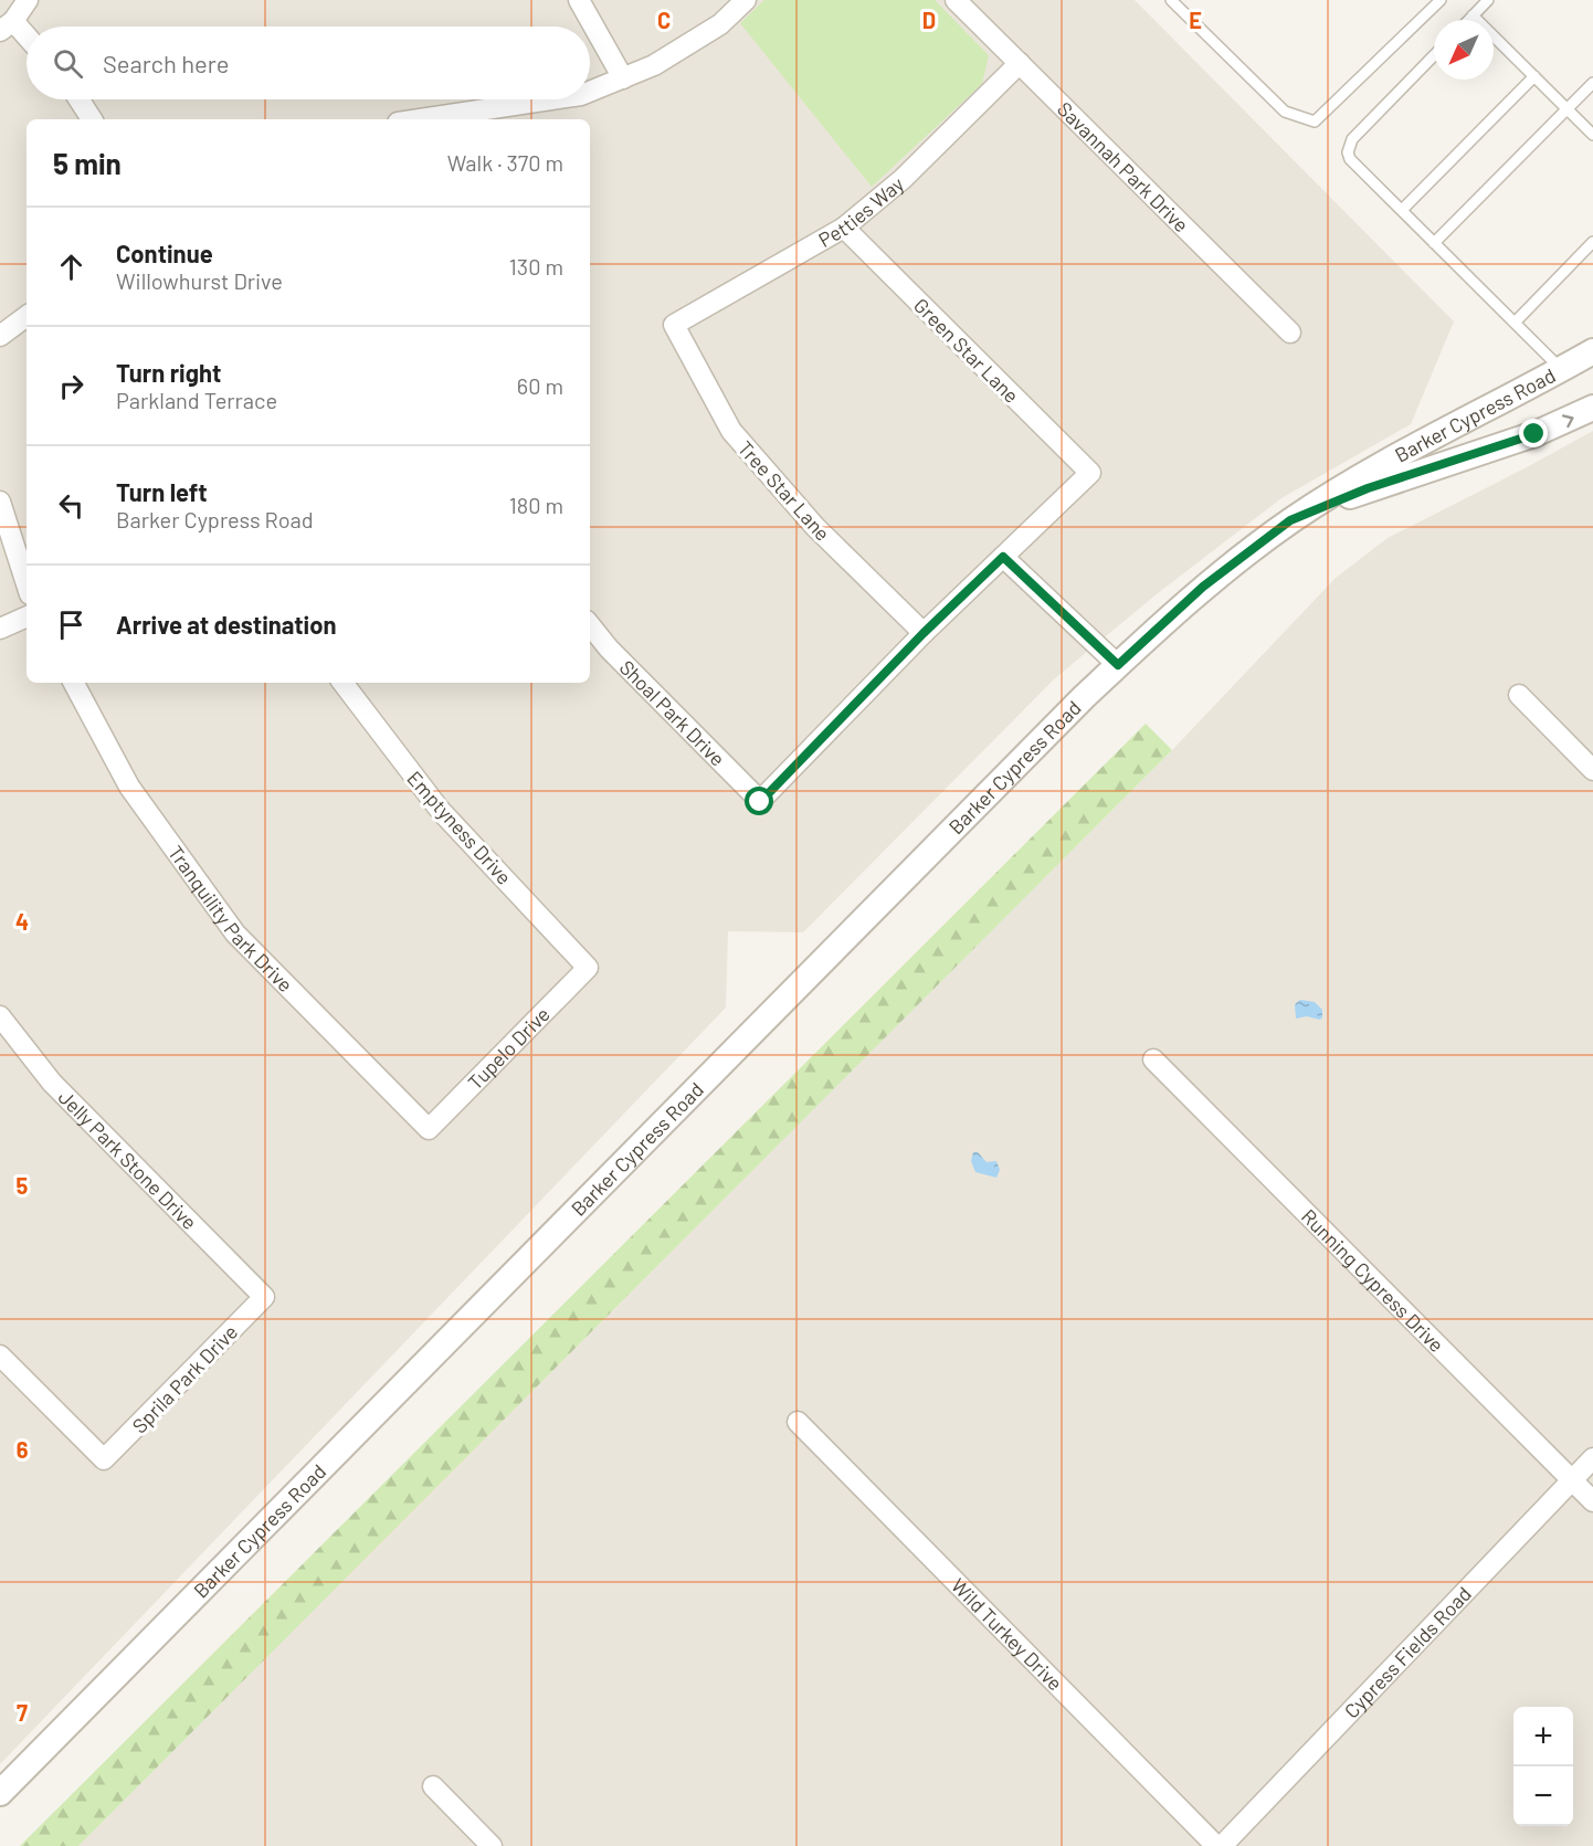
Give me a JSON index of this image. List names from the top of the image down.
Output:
{
  "streets": {
    "street": [
      "Savannah Park Drive",
      "Petties Way",
      "Green Star Lane",
      "Barker Cypress Road",
      "Tree Star Lane",
      "Shoal Park Drive",
      "Emptyness Drive",
      "Tranquility Park Drive",
      "Tupelo Drive",
      "Jelly Park Stone Drive",
      "Running Cypress Drive",
      "Sprila Park Drive",
      "Wild Turkey Drive",
      "Cypress Fields Road"
    ]
  },
  "crossings": [
    ["Savannah Park Drive", "Petties Way"],
    ["Petties Way", "Green Star Lane"],
    ["Petties Way", "Tree Star Lane"],
    ["Tree Star Lane", "Shoal Park Drive"],
    ["Emptyness Drive", "Tupelo Drive"],
    ["Tranquility Park Drive", "Tupelo Drive"],
    ["Jelly Park Stone Drive", "Sprila Park Drive"],
    ["Running Cypress Drive", "Cypress Fields Road"]
  ],
  "north": "bottom left",
  "page": {
    "search": "Search here",
    "heading": ["5 min", "Walk · 370 m"],
    "list": [
      ["Continue", "Willowhurst Drive", "130 m"],
      ["Turn right", "Parkland Terrace", "60 m"],
      ["Turn left", "Barker Cypress Road", "180 m"],
      "Arrive at destination"
    ],
    "map_buttons": ["+", "−"]
  },
  "grid": {
    "columns": ["C", "D", "E"],
    "rows": [
      "4",
      "5",
      "6",
      "7"
    ]
  }
}
